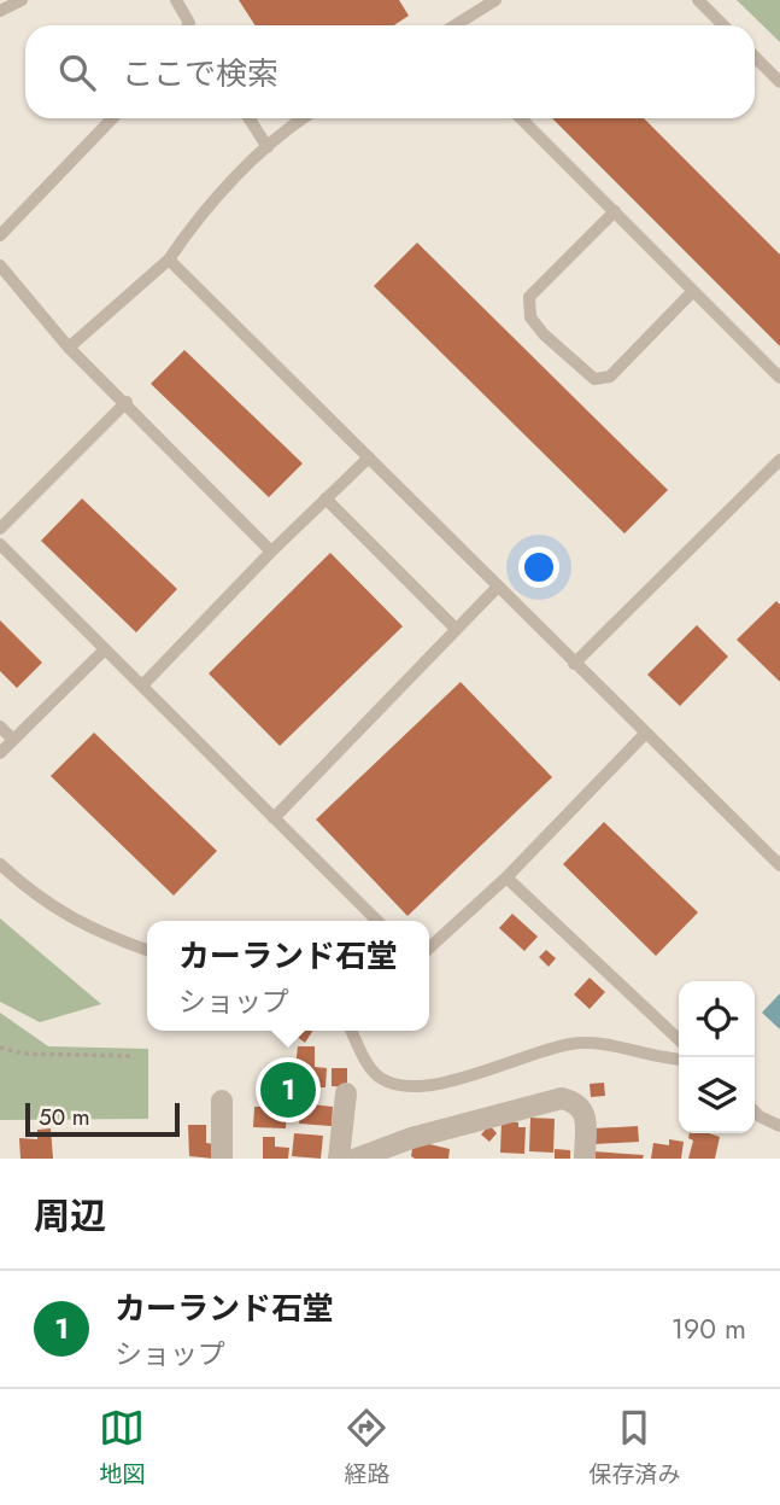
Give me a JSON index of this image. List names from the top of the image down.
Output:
{
  "scale_bar": "50 m",
  "page": {
    "search": "ここで検索",
    "popup": ["カーランド石堂", "ショップ"],
    "pins": "1",
    "scale": "50 m",
    "heading": "周辺",
    "list": [
      {
        "mark": "1",
        "name": "カーランド石堂",
        "note": "ショップ",
        "value": "190 m"
      }
    ],
    "nav": ["地図", "経路", "保存済み"]
  }
}
